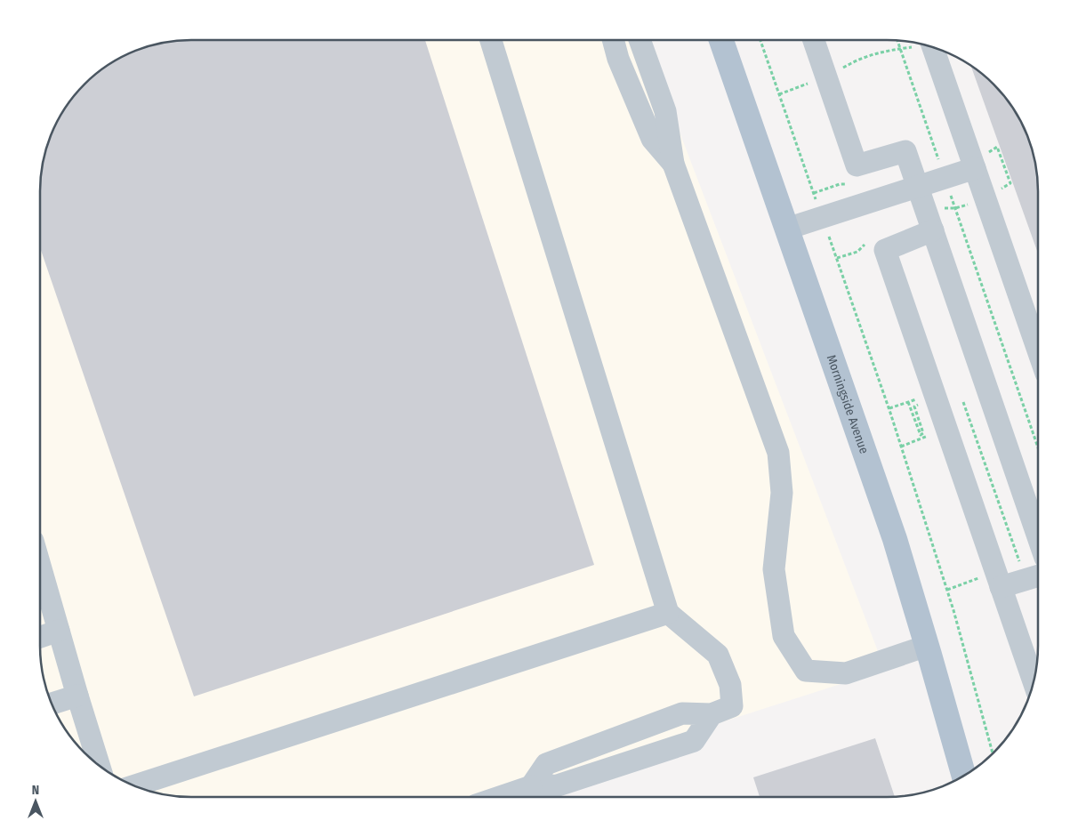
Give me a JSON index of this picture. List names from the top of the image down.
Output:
{
  "streets": {
    "main road": ["Morningside Avenue"]
  },
  "north": "top"
}
